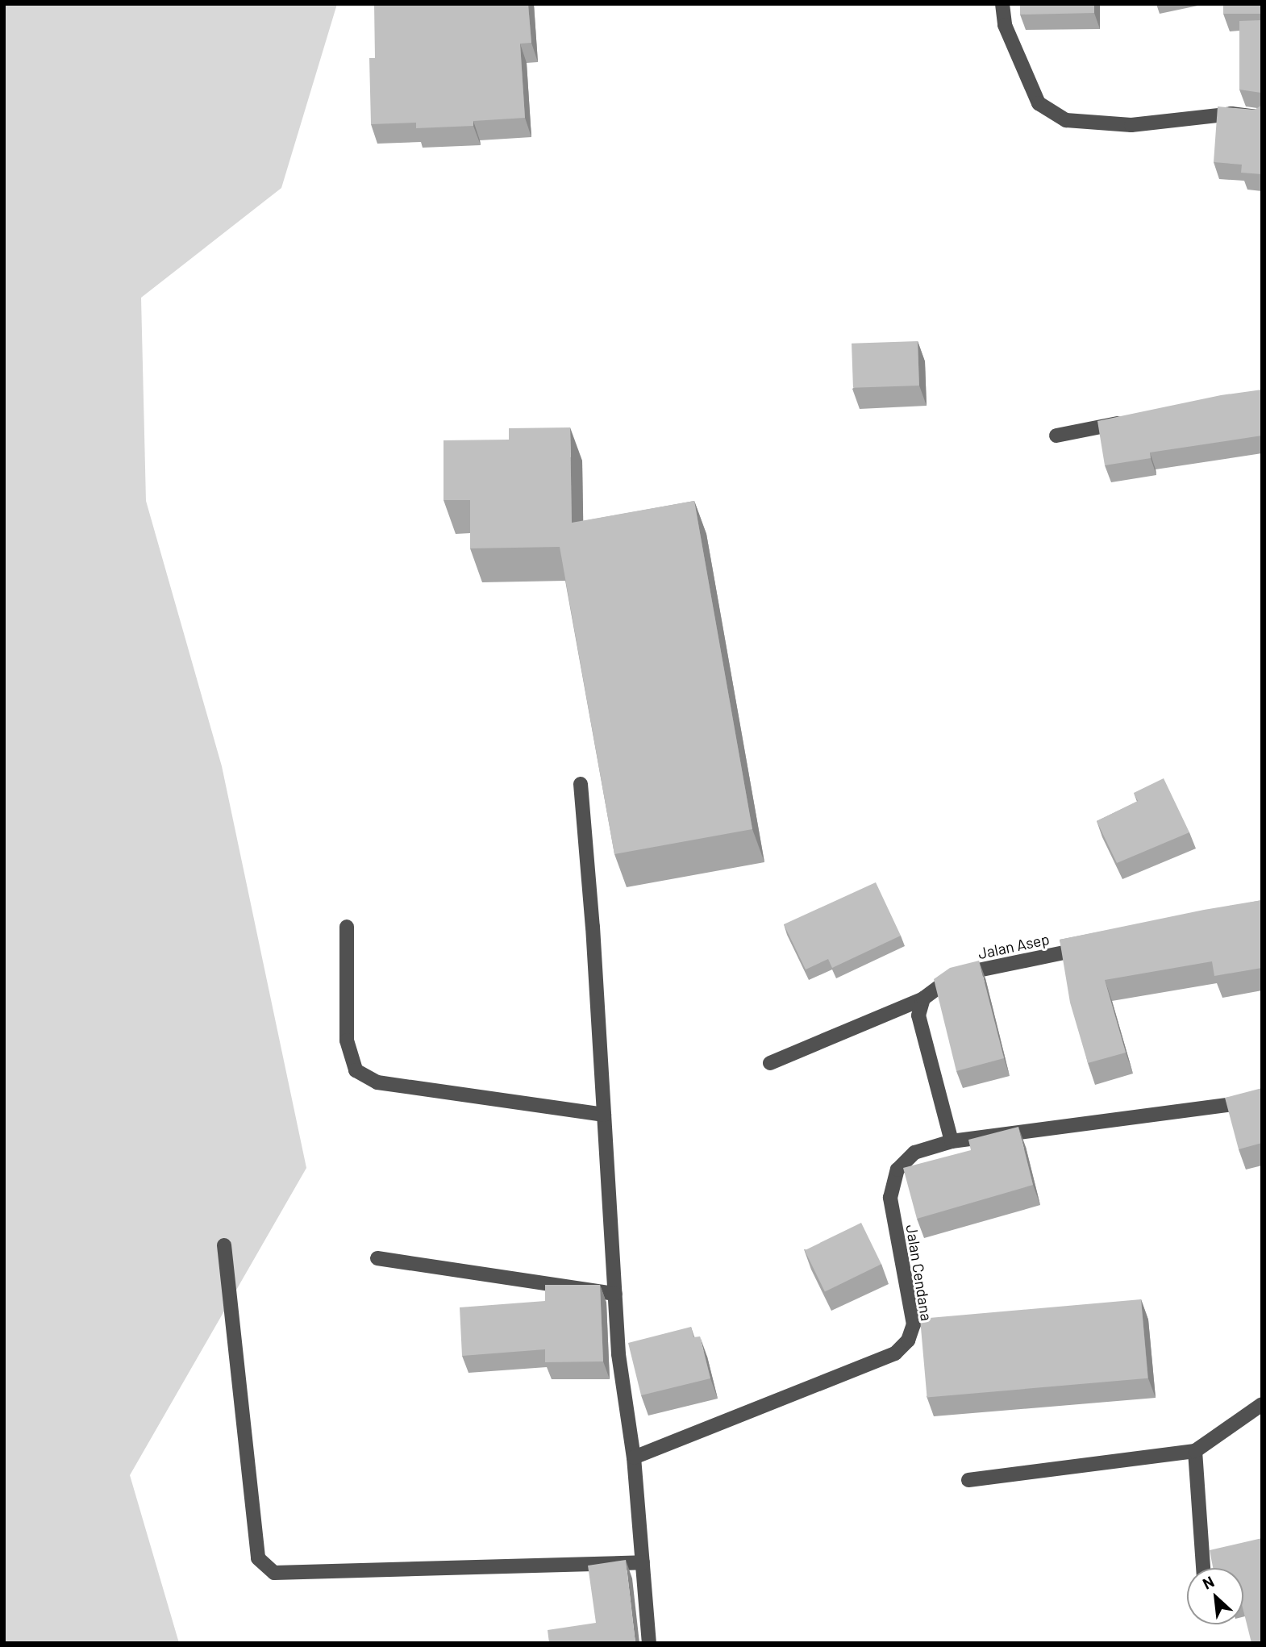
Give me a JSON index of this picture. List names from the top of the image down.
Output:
{
  "streets": {
    "street": ["Jalan Asep", "Jalan Cendana"]
  },
  "north": "top left"
}
